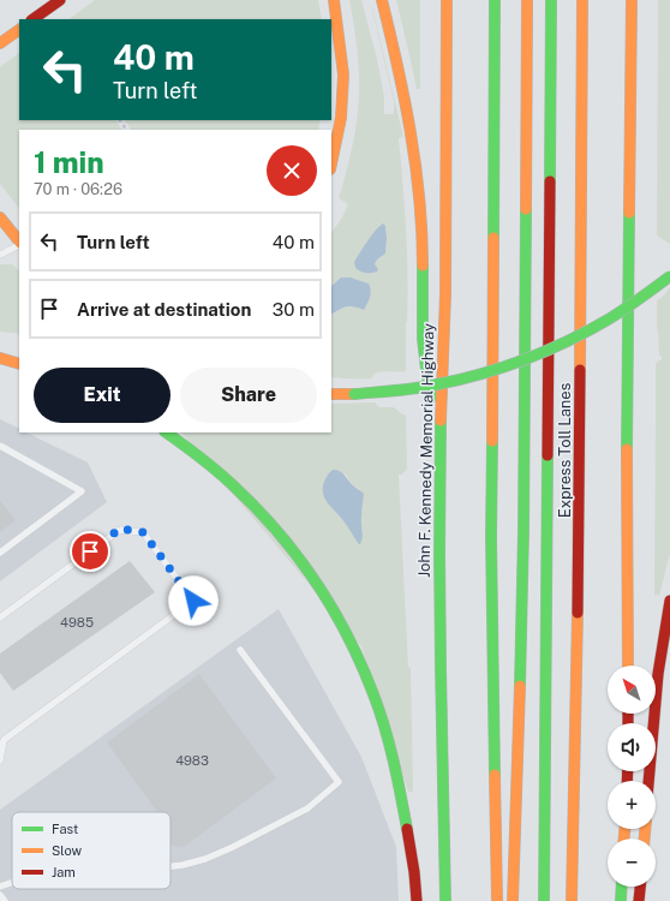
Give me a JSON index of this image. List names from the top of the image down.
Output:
{
  "streets": {
    "highway": ["John F. Kennedy Memorial Highway", "Express Toll Lanes"]
  },
  "house_numbers": ["4985", "4983"],
  "legend": ["Fast", "Slow", "Jam"],
  "north": "top left",
  "page": {
    "turn": ["40 m", "Turn left"],
    "heading": ["1 min", "70 m · 06:26"],
    "list": [
      {
        "name": "Turn left",
        "value": "40 m"
      },
      {
        "name": "Arrive at destination",
        "value": "30 m"
      }
    ],
    "buttons": ["Exit", "Share"],
    "map_buttons": ["+", "−"]
  }
}
